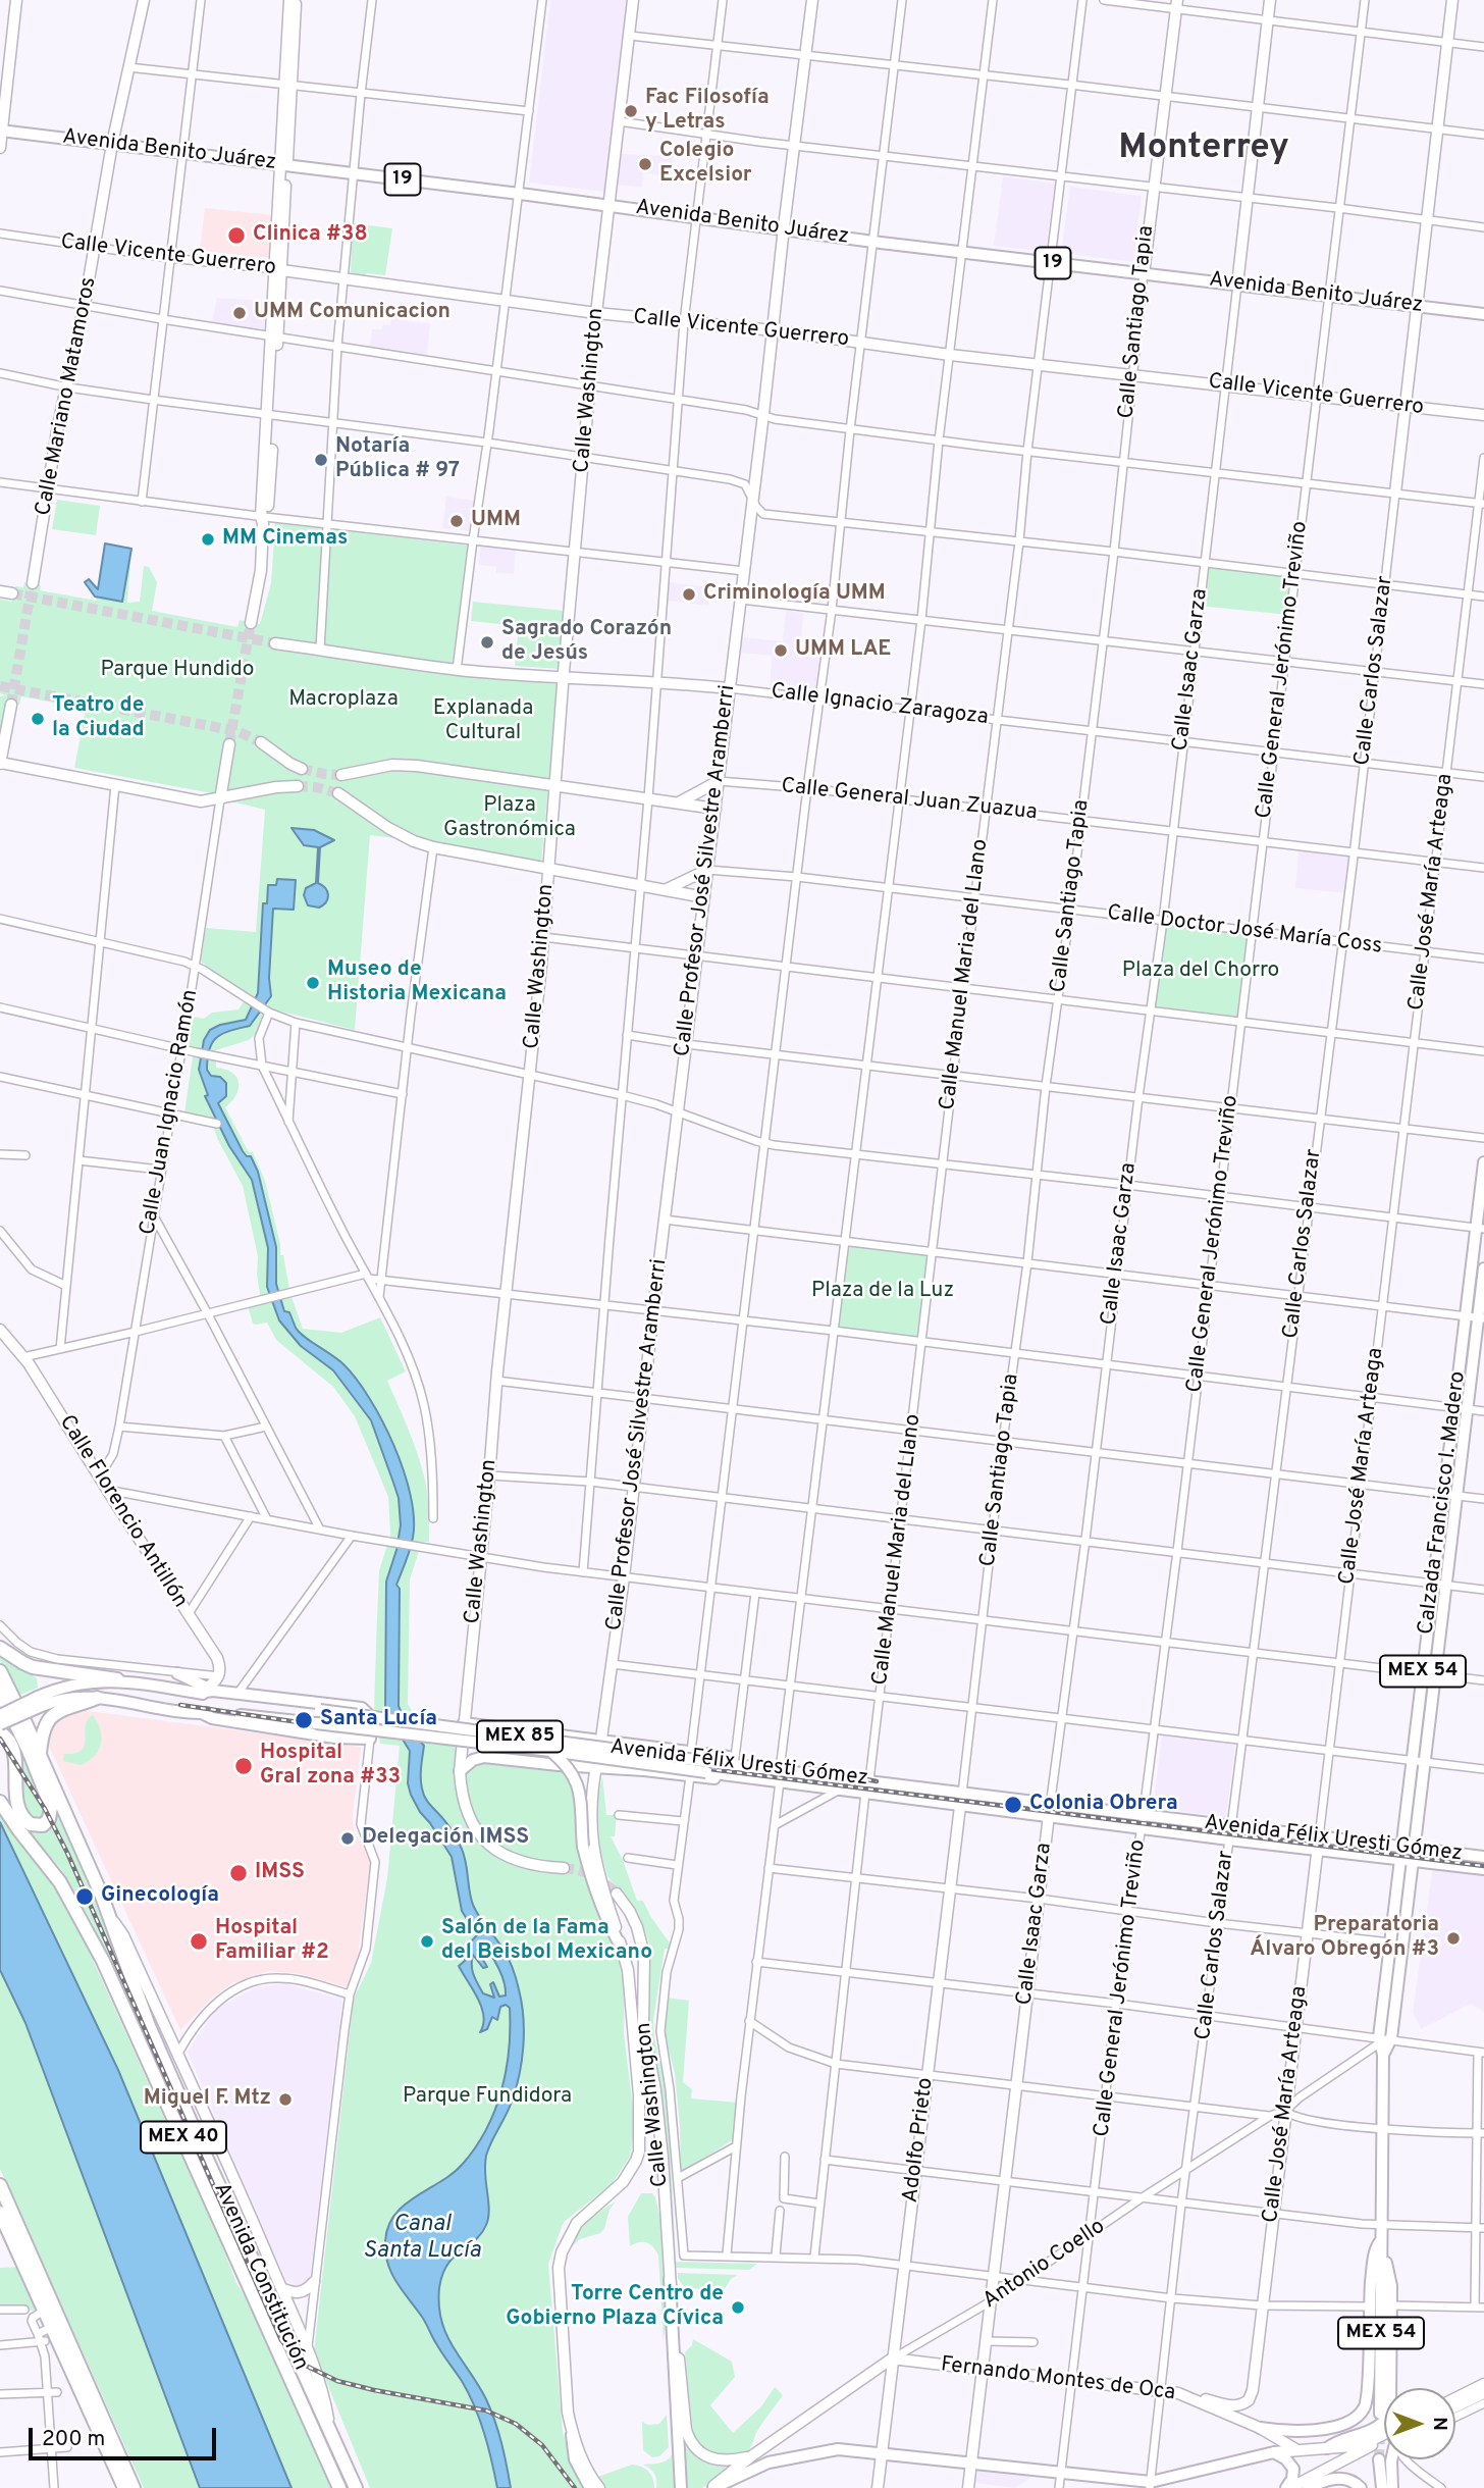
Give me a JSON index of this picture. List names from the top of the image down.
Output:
{
  "streets": {
    "highway": ["MEX 40", "Avenida Constitución"],
    "main road": [
      "Avenida Benito Juárez",
      "19",
      "Calzada Francisco I. Madero",
      "MEX 54",
      "MEX 85",
      "Avenida Félix Uresti Gómez"
    ],
    "street": [
      "Calle Vicente Guerrero",
      "Calle Santiago Tapia",
      "Calle Washington",
      "Calle Mariano Matamoros",
      "Calle Isaac Garza",
      "Calle General Jerónimo Treviño",
      "Calle Carlos Salazar",
      "Calle Ignacio Zaragoza",
      "Calle General Juan Zuazua",
      "Calle Profesor José Silvestre Aramberri",
      "Calle José María Arteaga",
      "Calle Doctor José María Coss",
      "Calle Manuel Maria del Llano",
      "Calle Juan Ignacio Ramón",
      "Calle Florencio Antillón",
      "Adolfo Prieto",
      "Antonio Coello",
      "Fernando Montes de Oca"
    ]
  },
  "crossings": [
    ["Avenida Benito Juárez", "Calle Santiago Tapia"],
    ["Avenida Benito Juárez", "Calle Washington"],
    ["Avenida Benito Juárez", "Calle Mariano Matamoros"],
    ["Avenida Benito Juárez", "Calle Isaac Garza"],
    ["Avenida Benito Juárez", "Calle General Jerónimo Treviño"],
    ["Avenida Benito Juárez", "Calle Carlos Salazar"],
    ["Avenida Benito Juárez", "Calle Profesor José Silvestre Aramberri"],
    ["Avenida Benito Juárez", "Calle Manuel Maria del Llano"],
    ["Calle Vicente Guerrero", "Calle Santiago Tapia"],
    ["Calle Vicente Guerrero", "Calle Washington"],
    ["Calle Vicente Guerrero", "Calle Mariano Matamoros"],
    ["Calle Vicente Guerrero", "Calle Isaac Garza"],
    ["Calle Vicente Guerrero", "Calle General Jerónimo Treviño"],
    ["Calle Vicente Guerrero", "Calle Carlos Salazar"],
    ["Calle Vicente Guerrero", "Calle Profesor José Silvestre Aramberri"],
    ["Calle Vicente Guerrero", "Calle Manuel Maria del Llano"],
    ["Calle Santiago Tapia", "Calle Ignacio Zaragoza"],
    ["Calle Santiago Tapia", "Calle General Juan Zuazua"],
    ["Calle Santiago Tapia", "Calle Doctor José María Coss"],
    ["Calle Santiago Tapia", "Avenida Félix Uresti Gómez"],
    ["Calle Santiago Tapia", "Adolfo Prieto"],
    ["Calle Washington", "Calle Ignacio Zaragoza"],
    ["Calle Washington", "Antonio Coello"],
    ["Calle Isaac Garza", "Calle Ignacio Zaragoza"],
    ["Calle Isaac Garza", "Calle General Juan Zuazua"],
    ["Calle Isaac Garza", "Calle Doctor José María Coss"],
    ["Calle Isaac Garza", "Avenida Félix Uresti Gómez"],
    ["Calle Isaac Garza", "Antonio Coello"],
    ["Calle Isaac Garza", "Fernando Montes de Oca"],
    ["Calle General Jerónimo Treviño", "Calle Ignacio Zaragoza"],
    ["Calle General Jerónimo Treviño", "Calle General Juan Zuazua"],
    ["Calle General Jerónimo Treviño", "Calle Doctor José María Coss"],
    ["Calle General Jerónimo Treviño", "Avenida Félix Uresti Gómez"],
    ["Calle General Jerónimo Treviño", "Antonio Coello"],
    ["Calle General Jerónimo Treviño", "Fernando Montes de Oca"],
    ["Calle Carlos Salazar", "Calle Ignacio Zaragoza"],
    ["Calle Carlos Salazar", "Calle General Juan Zuazua"],
    ["Calle Carlos Salazar", "Calle Doctor José María Coss"],
    ["Calle Carlos Salazar", "Avenida Félix Uresti Gómez"],
    ["Calle Carlos Salazar", "Antonio Coello"],
    ["Calle Carlos Salazar", "Fernando Montes de Oca"],
    ["Calle Ignacio Zaragoza", "Calle Profesor José Silvestre Aramberri"],
    ["Calle Ignacio Zaragoza", "Calle José María Arteaga"],
    ["Calle Ignacio Zaragoza", "Calle Manuel Maria del Llano"],
    ["Calle General Juan Zuazua", "Calle Profesor José Silvestre Aramberri"],
    ["Calle General Juan Zuazua", "Calle José María Arteaga"],
    ["Calle General Juan Zuazua", "Calle Manuel Maria del Llano"],
    ["Calle Profesor José Silvestre Aramberri", "Calle Doctor José María Coss"],
    ["Calle José María Arteaga", "Calle Doctor José María Coss"],
    ["Calle José María Arteaga", "Avenida Félix Uresti Gómez"],
    ["Calle José María Arteaga", "Antonio Coello"],
    ["Calle José María Arteaga", "Fernando Montes de Oca"],
    ["Calle Doctor José María Coss", "Calle Manuel Maria del Llano"],
    ["Calle Manuel Maria del Llano", "Avenida Félix Uresti Gómez"],
    ["Calle Juan Ignacio Ramón", "Calle Florencio Antillón"],
    ["Calzada Francisco I. Madero", "Avenida Félix Uresti Gómez"],
    ["Calzada Francisco I. Madero", "Antonio Coello"],
    ["Avenida Félix Uresti Gómez", "Adolfo Prieto"],
    ["Adolfo Prieto", "Antonio Coello"],
    ["Adolfo Prieto", "Fernando Montes de Oca"],
    ["Antonio Coello", "Fernando Montes de Oca"]
  ],
  "districts": ["Monterrey"],
  "water": ["Canal Santa Lucía"],
  "parks": [
    "Parque Hundido",
    "Macroplaza",
    "Explanada Cultural",
    "Plaza Gastronómica",
    "Plaza del Chorro",
    "Plaza de la Luz",
    "Parque Fundidora"
  ],
  "places": [
    "Fac Filosofía y Letras",
    "Colegio Excelsior",
    "Clinica #38",
    "UMM Comunicacion",
    "Notaría Pública # 97",
    "UMM",
    "MM Cinemas",
    "Criminología UMM",
    "Sagrado Corazón de Jesús",
    "UMM LAE",
    "Teatro de la Ciudad",
    "Museo de Historia Mexicana",
    "Santa Lucía",
    "Hospital Gral zona #33",
    "Colonia Obrera",
    "Delegación IMSS",
    "IMSS",
    "Ginecología",
    "Preparatoria Álvaro Obregón #3",
    "Hospital Familiar #2",
    "Salón de la Fama del Beisbol Mexicano",
    "Miguel F. Mtz",
    "Torre Centro de Gobierno Plaza Cívica"
  ],
  "scale_bar": "200 m",
  "north": "right"
}
